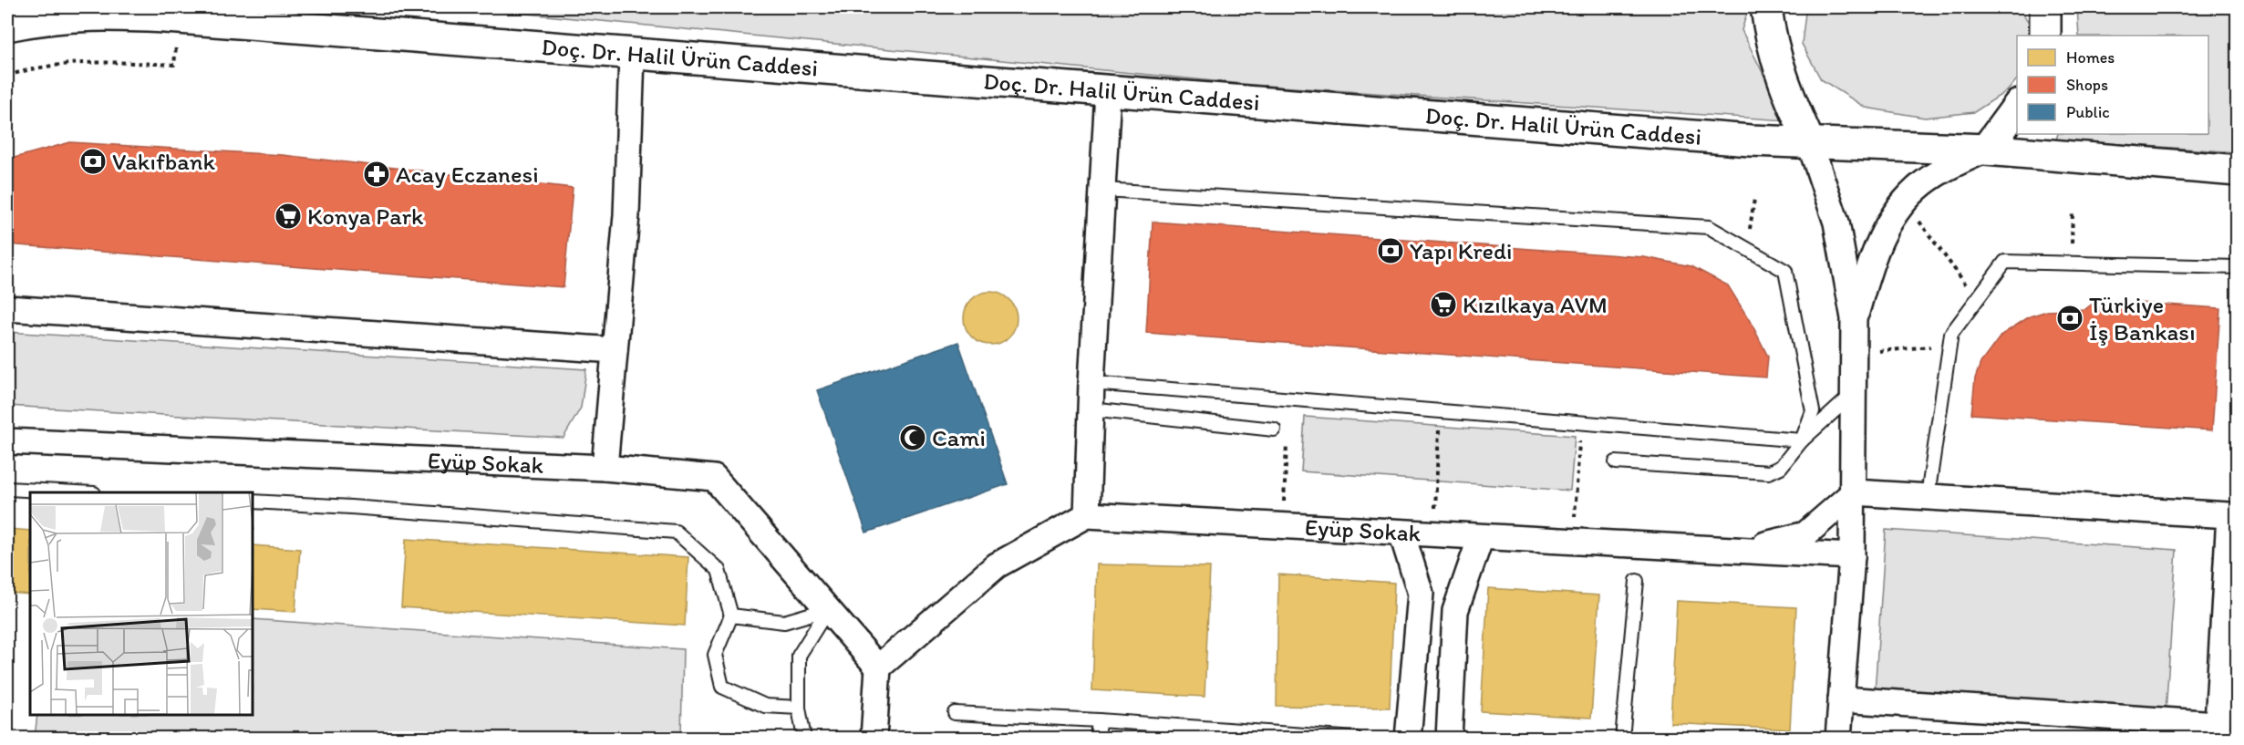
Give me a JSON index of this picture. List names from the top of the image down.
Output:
{
  "streets": {
    "main road": ["Doç. Dr. Halil Ürün Caddesi"],
    "street": ["Eyüp Sokak"]
  },
  "places": {
    "bank": ["Vakıfbank", "Yapı Kredi", "Türkiye İş Bankası"],
    "pharmacy": ["Acay Eczanesi"],
    "supermarket": ["Konya Park", "Kızılkaya AVM"],
    "mosque": ["Cami"]
  },
  "legend": ["Homes", "Shops", "Public"]
}
